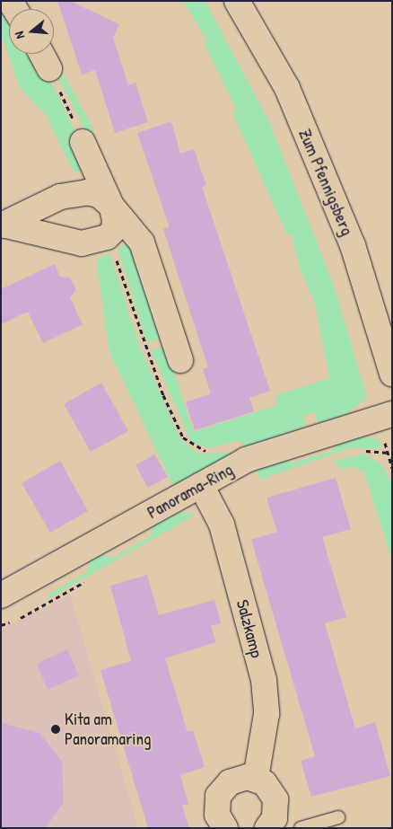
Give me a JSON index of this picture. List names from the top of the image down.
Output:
{
  "streets": {
    "street": ["Zum Pfennigsberg", "Panorama-Ring", "Salzkamp"]
  },
  "crossings": [
    ["Panorama-Ring", "Salzkamp"]
  ],
  "places": ["Kita am Panoramaring"],
  "north": "left"
}
